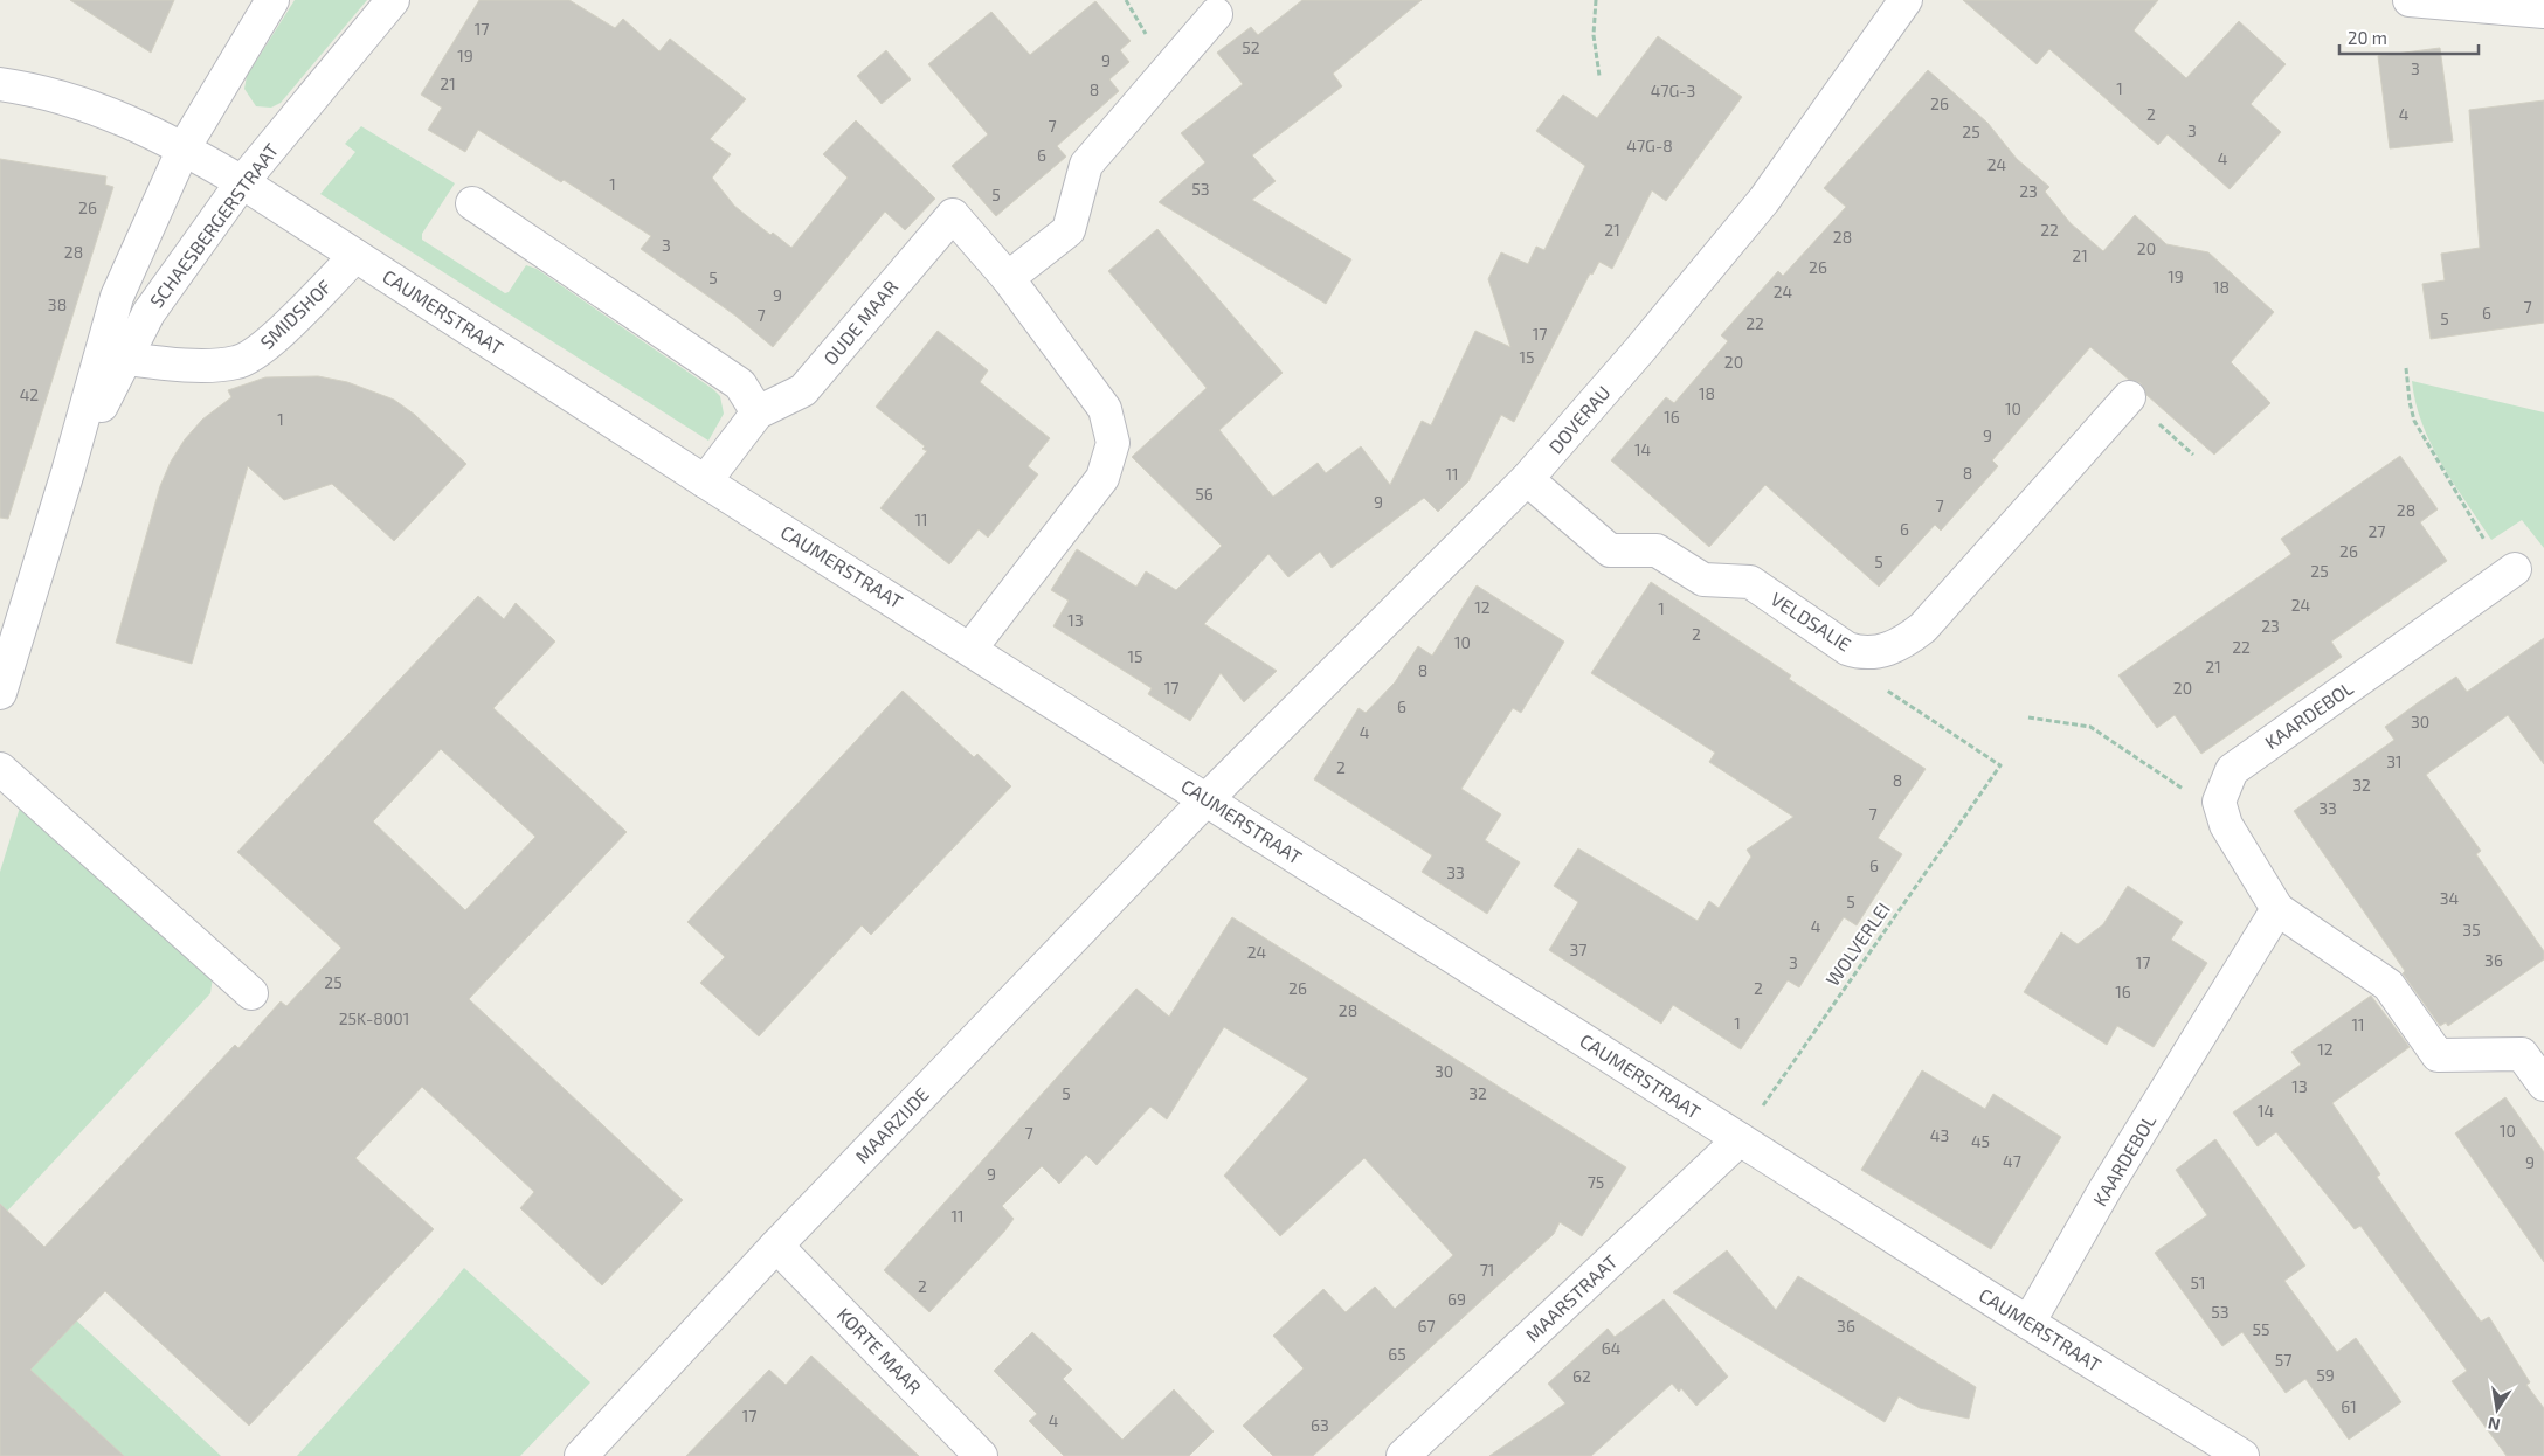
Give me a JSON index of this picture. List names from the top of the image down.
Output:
{
  "streets": {
    "street": [
      "SCHAESBERGERSTRAAT",
      "CAUMERSTRAAT",
      "SMIDSHOF",
      "OUDE MAAR",
      "DOVERAU",
      "VELDSALIE",
      "KAARDEBOL",
      "MAARZIJDE",
      "MAARSTRAAT",
      "KORTE MAAR"
    ],
    "path": ["WOLVERLEI"]
  },
  "crossings": [
    ["SCHAESBERGERSTRAAT", "CAUMERSTRAAT"],
    ["SCHAESBERGERSTRAAT", "SMIDSHOF"],
    ["CAUMERSTRAAT", "SMIDSHOF"],
    ["CAUMERSTRAAT", "OUDE MAAR"],
    ["CAUMERSTRAAT", "DOVERAU"],
    ["CAUMERSTRAAT", "KAARDEBOL"],
    ["CAUMERSTRAAT", "WOLVERLEI"],
    ["CAUMERSTRAAT", "MAARZIJDE"],
    ["CAUMERSTRAAT", "MAARSTRAAT"],
    ["DOVERAU", "VELDSALIE"],
    ["DOVERAU", "MAARZIJDE"],
    ["VELDSALIE", "WOLVERLEI"],
    ["WOLVERLEI", "MAARSTRAAT"],
    ["MAARZIJDE", "KORTE MAAR"]
  ],
  "house_numbers": [
    "17",
    "52",
    "19",
    "9",
    "3",
    "21",
    "1",
    "8",
    "47G-3",
    "26",
    "2",
    "4",
    "7",
    "3",
    "25",
    "47G-8",
    "6",
    "4",
    "24",
    "1",
    "53",
    "23",
    "5",
    "26",
    "21",
    "22",
    "28",
    "3",
    "20",
    "28",
    "21",
    "26",
    "19",
    "5",
    "18",
    "24",
    "9",
    "38",
    "7",
    "6",
    "7",
    "5",
    "22",
    "17",
    "15",
    "20",
    "18",
    "42",
    "10",
    "16",
    "1",
    "9",
    "14",
    "8",
    "11",
    "56",
    "9",
    "7",
    "28",
    "11",
    "6",
    "27",
    "26",
    "5",
    "25",
    "24",
    "12",
    "1",
    "13",
    "23",
    "2",
    "10",
    "22",
    "15",
    "21",
    "8",
    "17",
    "20",
    "6",
    "30",
    "4",
    "31",
    "2",
    "8",
    "32",
    "33",
    "7",
    "6",
    "33",
    "34",
    "5",
    "4",
    "35",
    "37",
    "24",
    "36",
    "3",
    "17",
    "25",
    "26",
    "2",
    "16",
    "28",
    "25K-8001",
    "1",
    "11",
    "12",
    "30",
    "13",
    "5",
    "32",
    "14",
    "10",
    "7",
    "43",
    "45",
    "47",
    "9",
    "9",
    "75",
    "11",
    "71",
    "51",
    "2",
    "69",
    "53",
    "67",
    "36",
    "55",
    "64",
    "65",
    "57",
    "59",
    "62",
    "61",
    "17",
    "4",
    "63"
  ],
  "scale_bar": "20 m",
  "north": "bottom"
}
